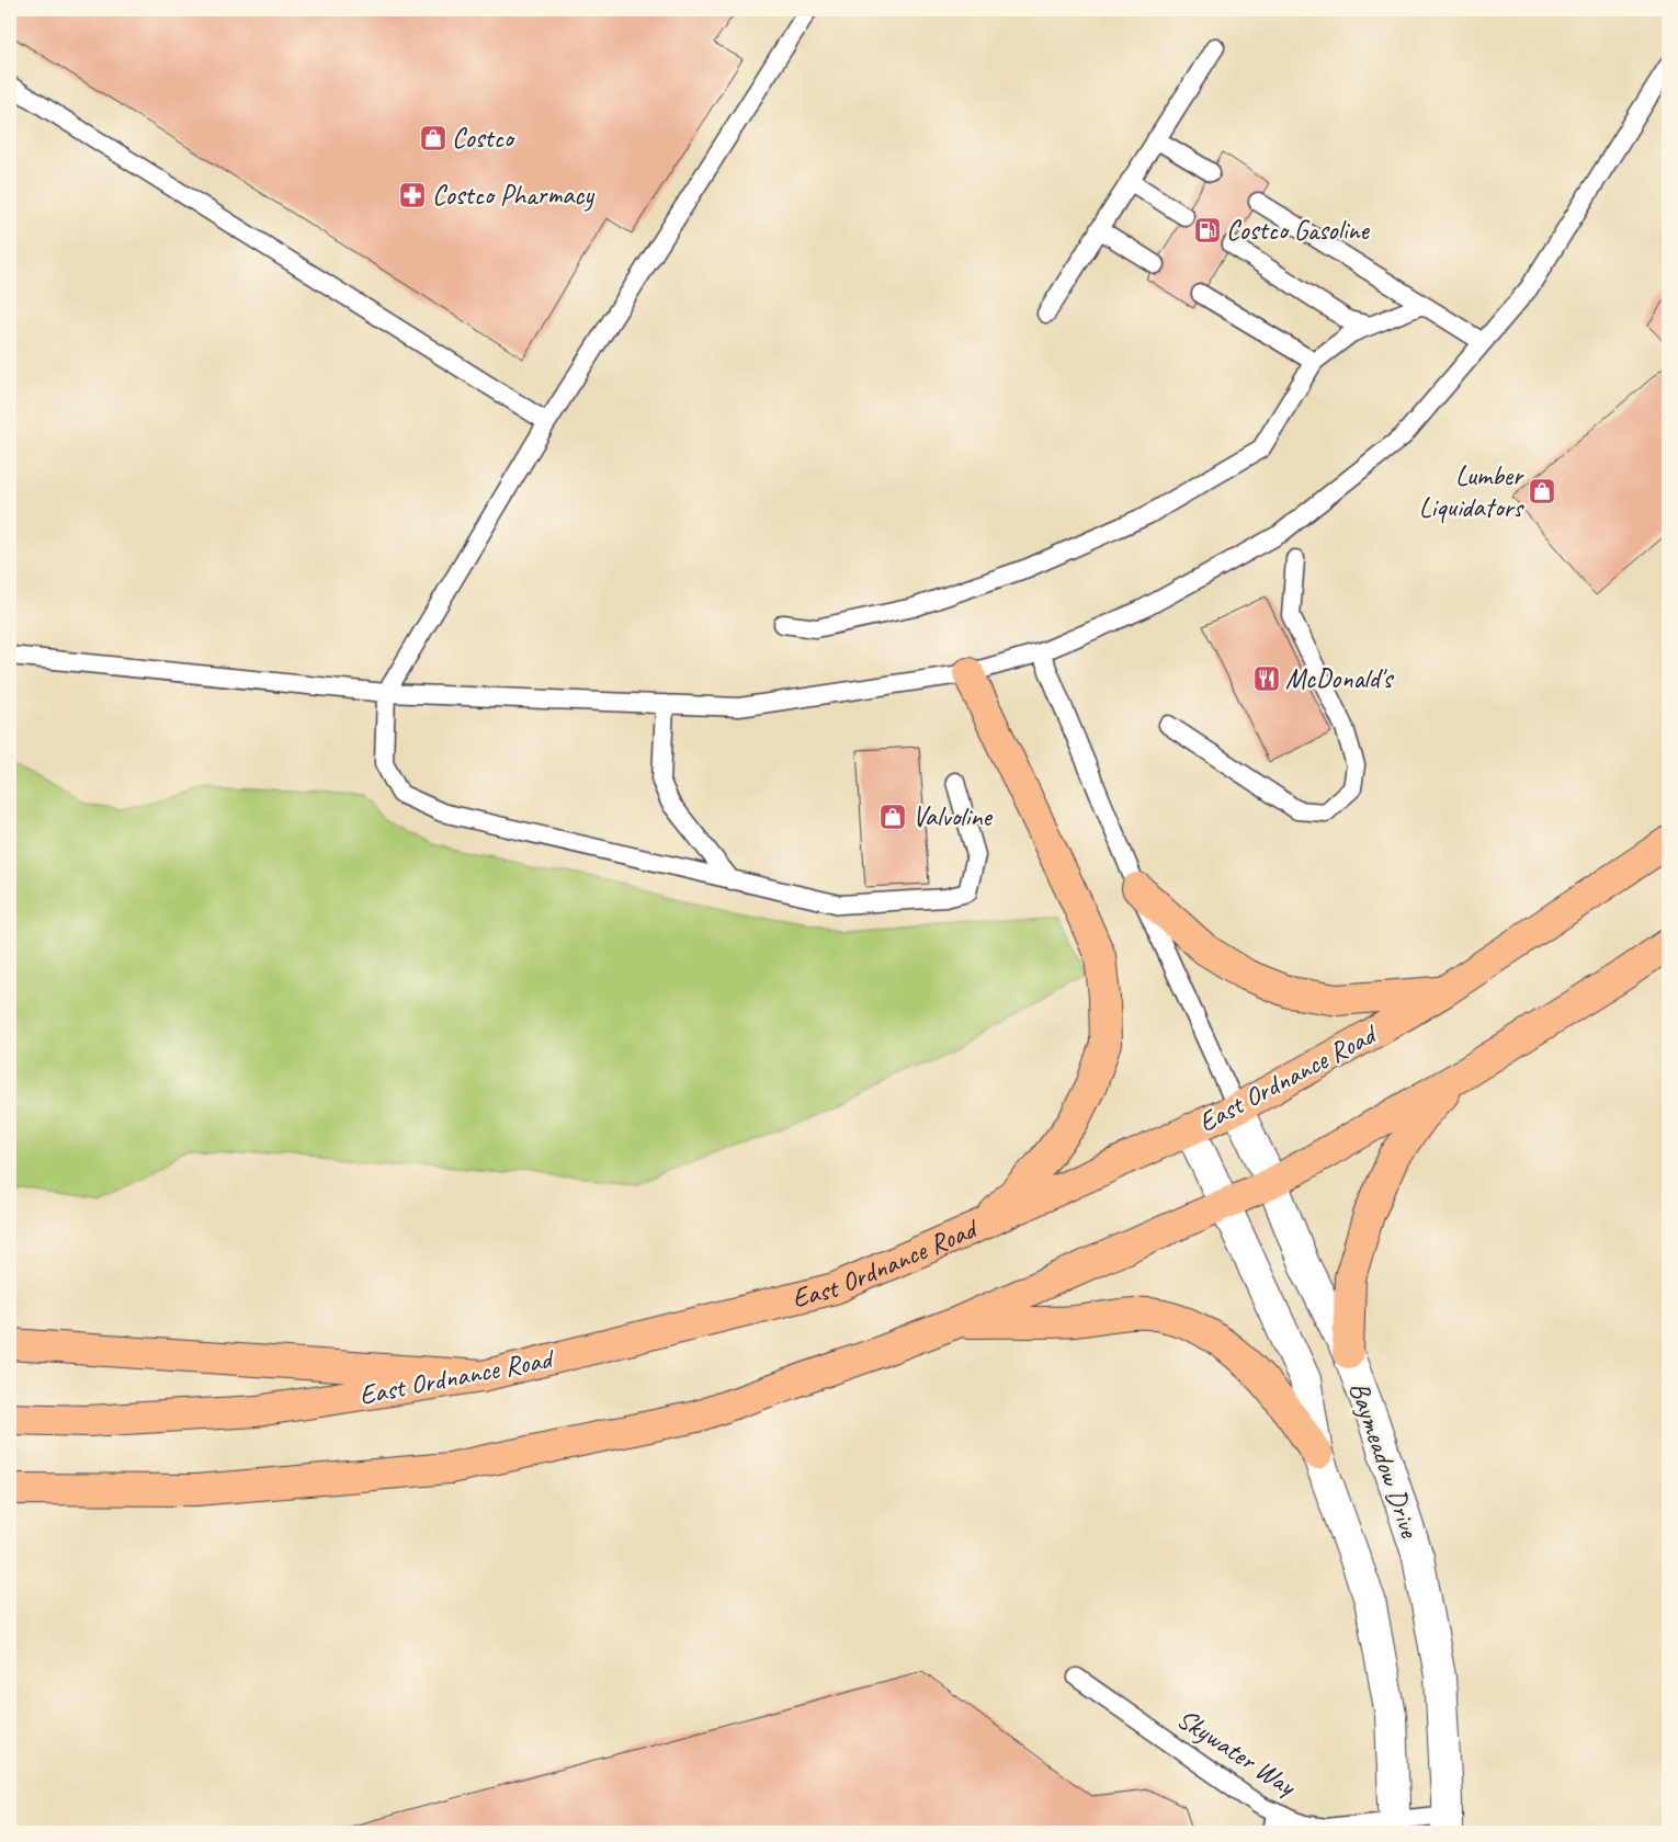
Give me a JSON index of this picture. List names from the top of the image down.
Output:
{
  "streets": {
    "main road": ["East Ordnance Road"],
    "street": ["Baymeadow Drive"],
    "lane": ["Skywater Way"]
  },
  "crossings": [
    ["East Ordnance Road", "Baymeadow Drive"],
    ["Baymeadow Drive", "Skywater Way"]
  ],
  "places": {
    "shop": ["Costco", "Lumber Liquidators", "Valvoline"],
    "pharmacy": ["Costco Pharmacy"],
    "fuel station": ["Costco Gasoline"],
    "restaurant": ["McDonald's"]
  }
}
